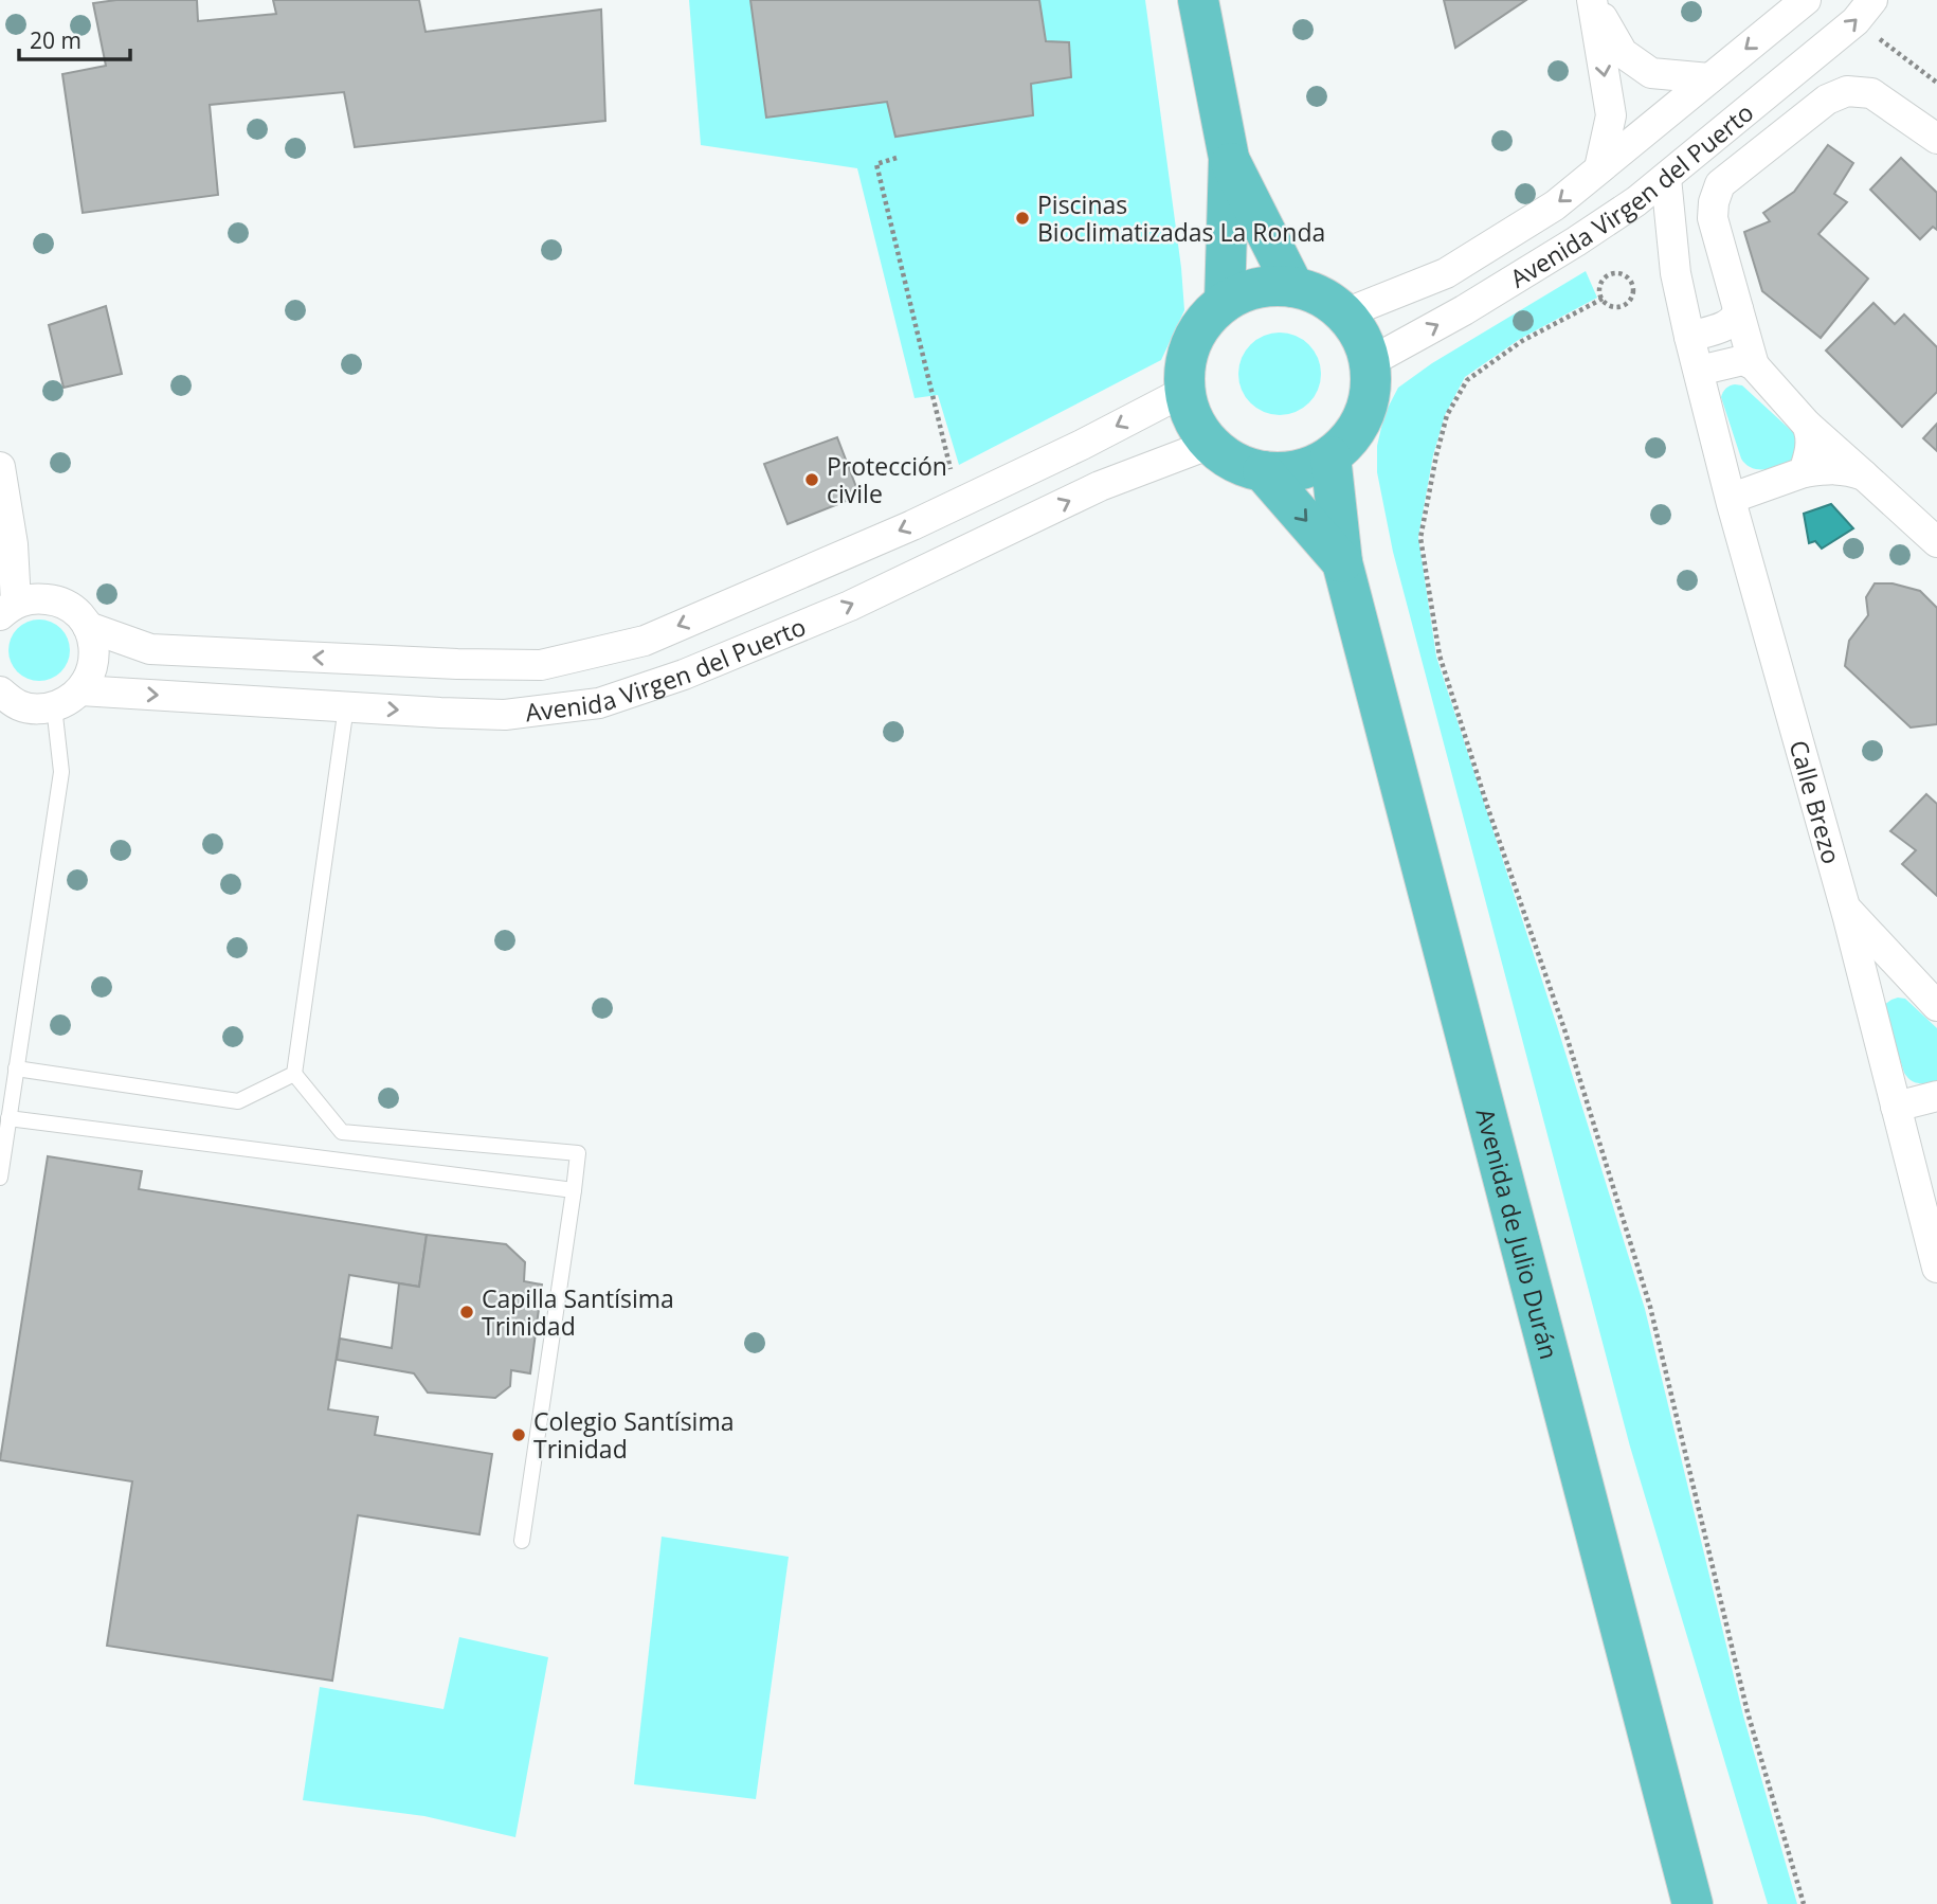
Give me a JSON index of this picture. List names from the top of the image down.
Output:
{
  "streets": {
    "main road": ["Avenida de Julio Durán"],
    "street": ["Avenida Virgen del Puerto", "Calle Brezo"]
  },
  "crossings": [
    ["Avenida Virgen del Puerto", "Avenida de Julio Durán"]
  ],
  "places": [
    "Piscinas Bioclimatizadas La Ronda",
    "Protección civile",
    "Capilla Santísima Trinidad",
    "Colegio Santísima Trinidad"
  ],
  "scale_bar": "20 m"
}
